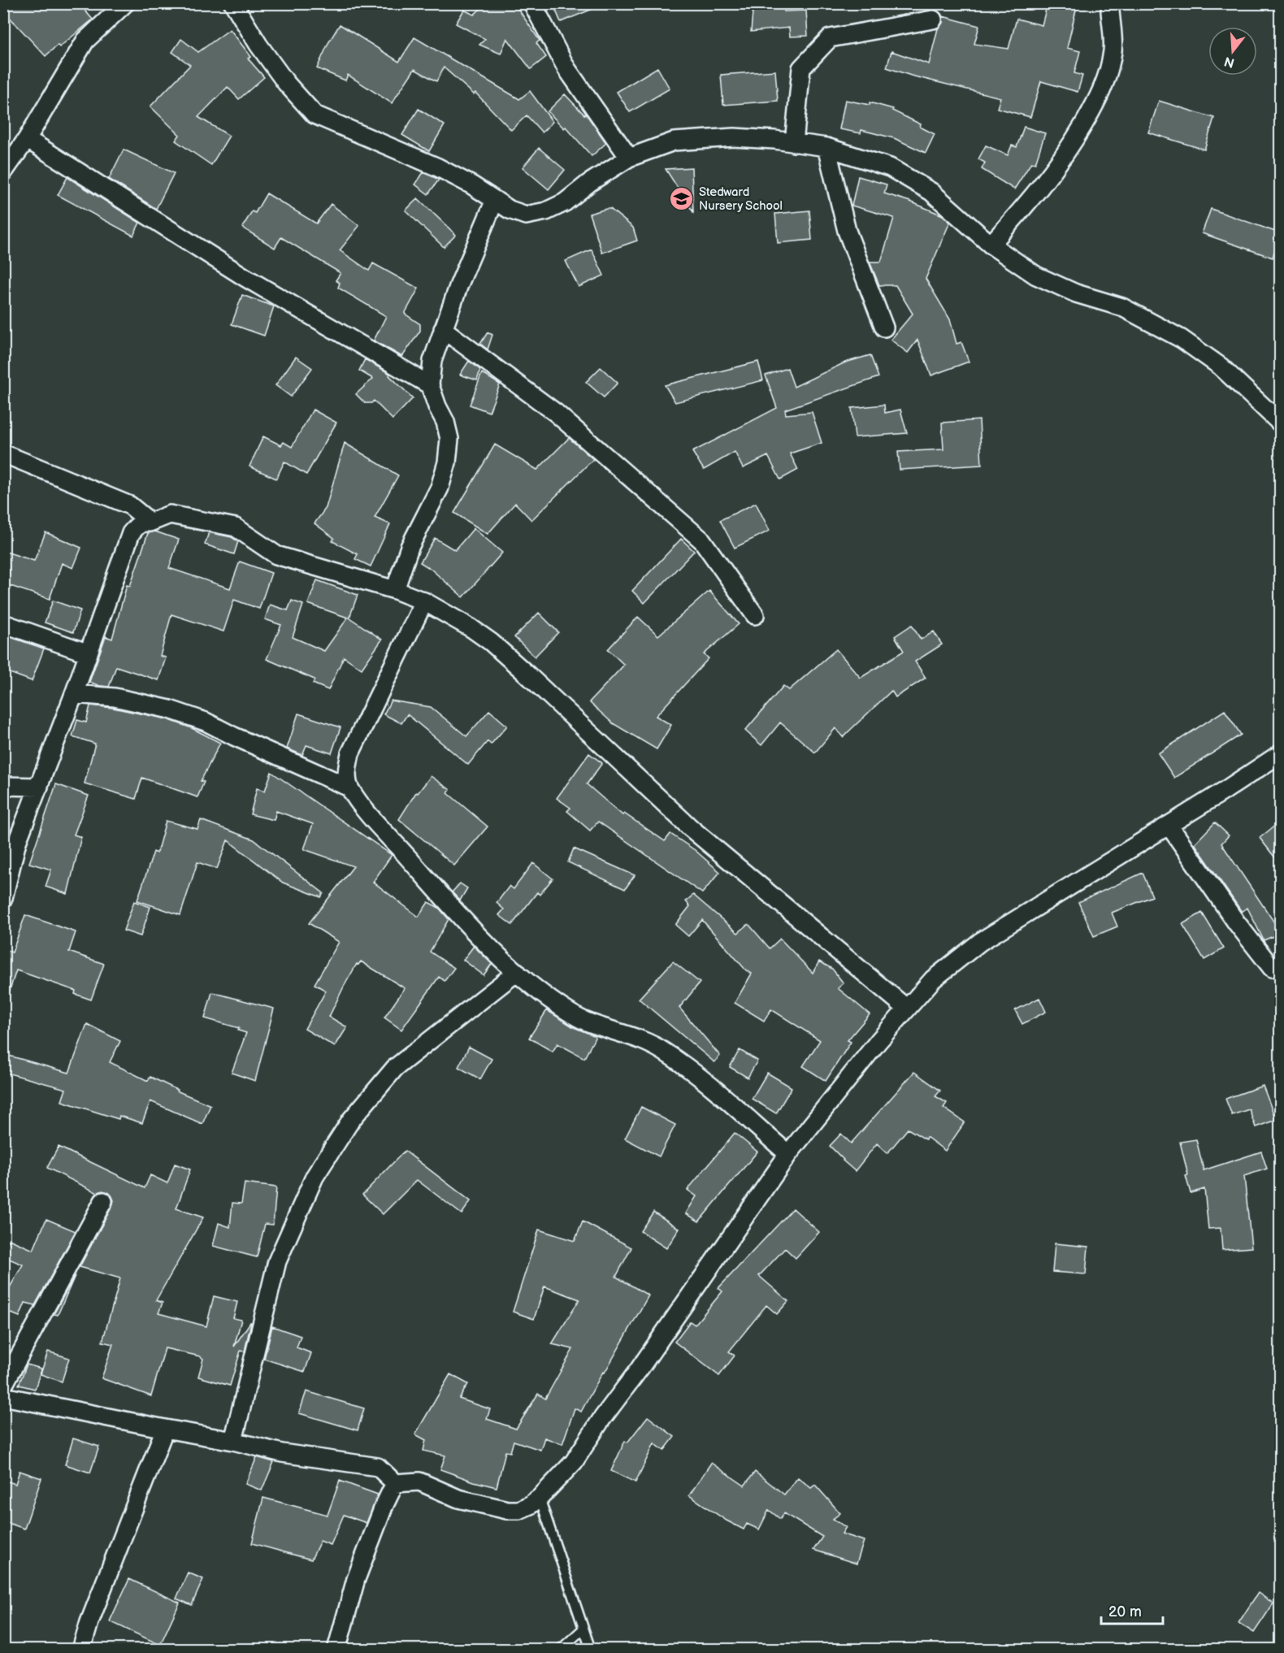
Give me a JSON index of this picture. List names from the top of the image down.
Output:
{
  "places": {
    "school or university": ["Stedward Nursery School"]
  },
  "scale_bar": "20 m",
  "north": "bottom"
}
